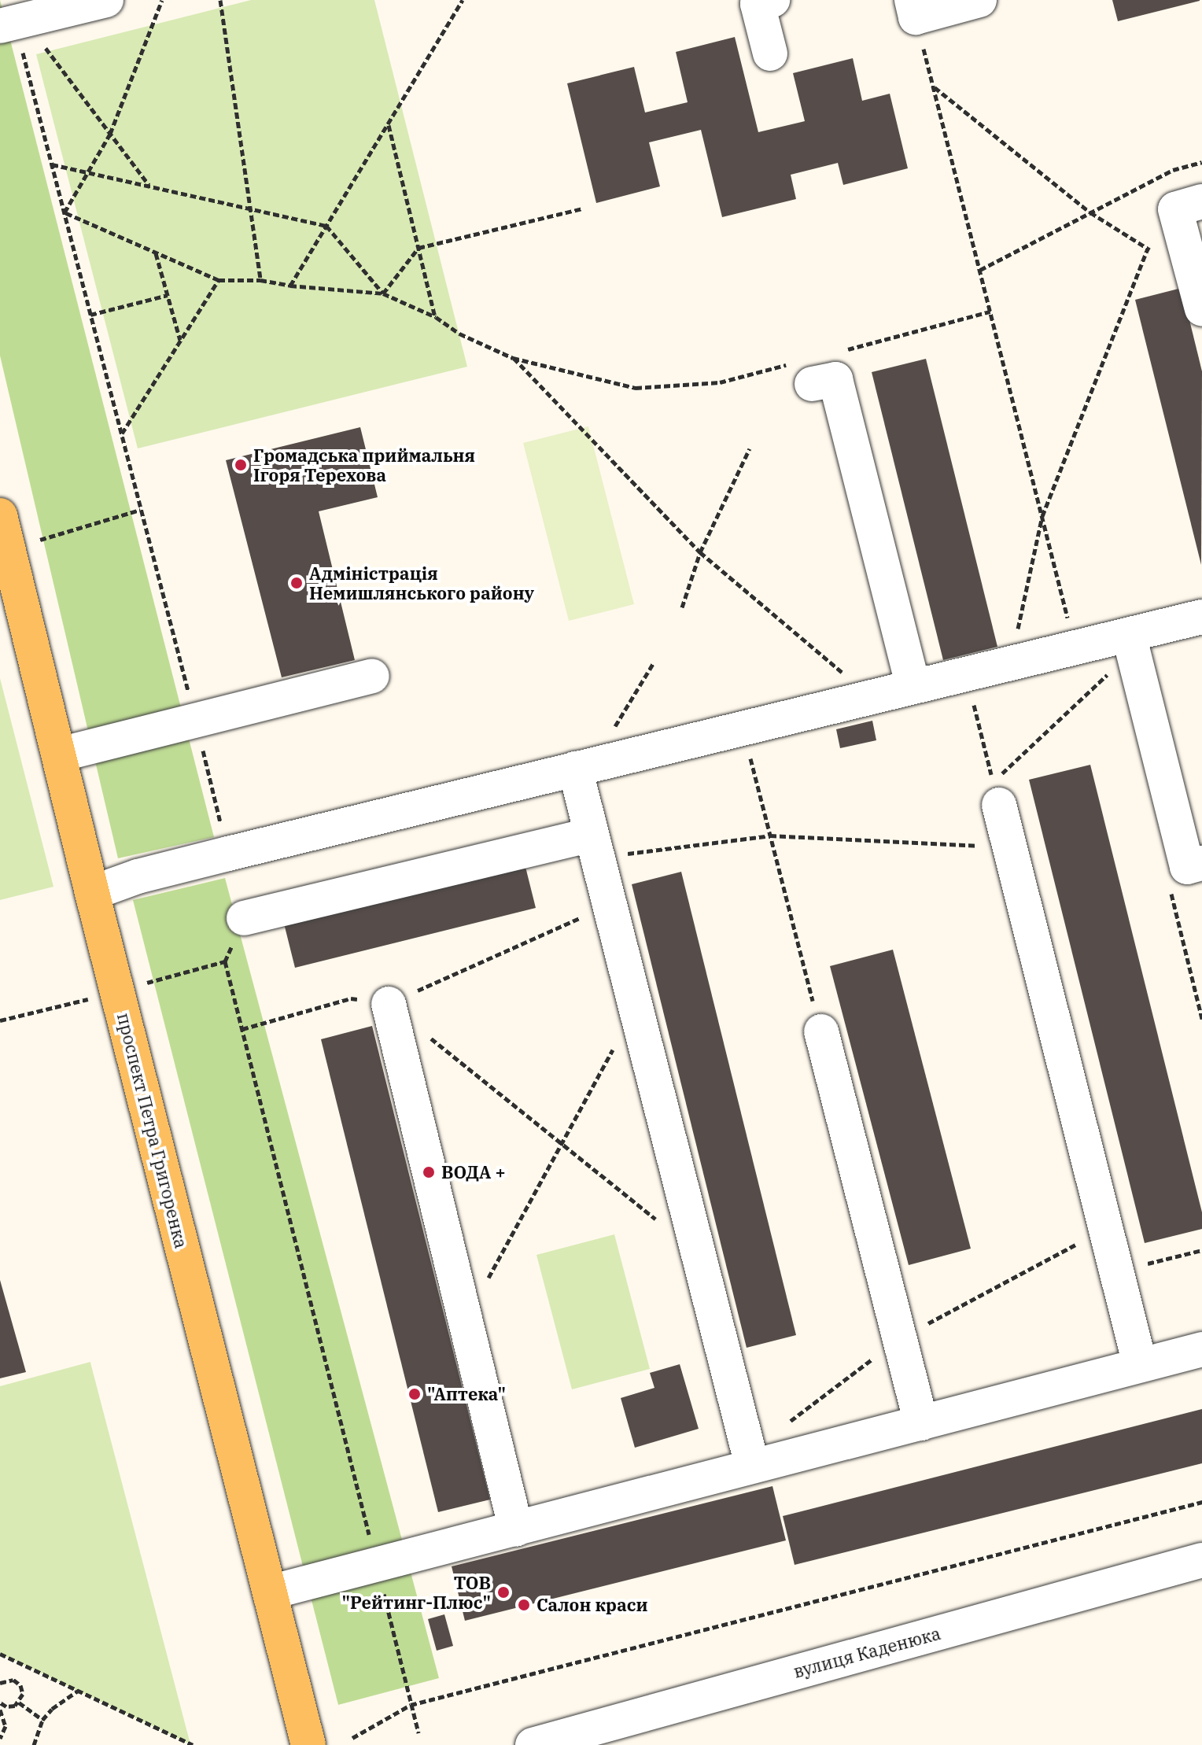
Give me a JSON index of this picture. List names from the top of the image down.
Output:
{
  "streets": {
    "main road": ["проспект Петра Григоренка"],
    "street": ["вулиця Каденюка"]
  },
  "places": [
    "Громадська приймальня Ігоря Терехова",
    "Адміністрація Немишлянського району",
    "ВОДА +",
    "\"Аптека\"",
    "ТОВ \"Рейтинг-Плюс\"",
    "Салон краси"
  ]
}
